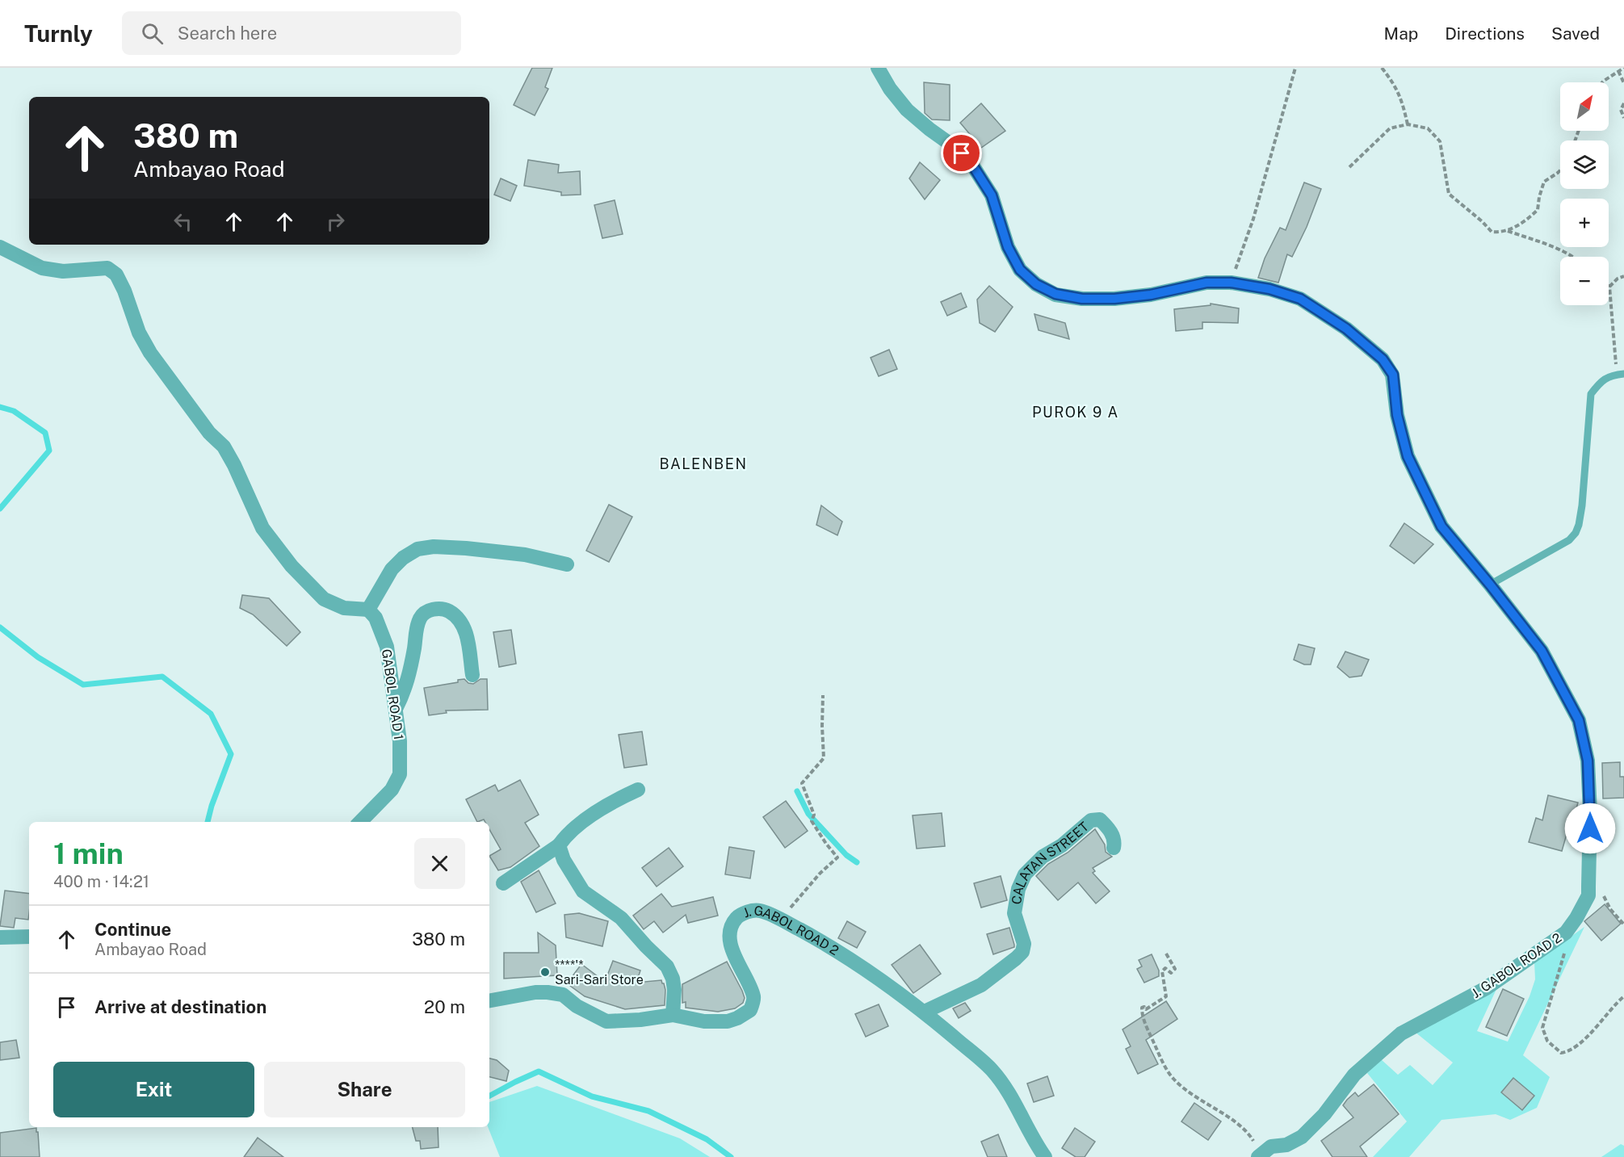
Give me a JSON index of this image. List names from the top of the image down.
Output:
{
  "streets": {
    "street": ["GABOL ROAD 1", "CALATAN STREET", "J. GABOL ROAD 2"]
  },
  "crossings": [
    ["CALATAN STREET", "J. GABOL ROAD 2"]
  ],
  "districts": ["PUROK 9 A", "BALENBEN"],
  "places": ["****'* Sari-Sari Store"],
  "north": "top right",
  "page": {
    "header": "Turnly",
    "search": "Search here",
    "nav": ["Map", "Directions", "Saved"],
    "map_buttons": ["+", "−"],
    "turn": ["380 m", "Ambayao Road"],
    "heading": ["1 min", "400 m · 14:21"],
    "list": [
      {
        "name": "Continue",
        "note": "Ambayao Road",
        "value": "380 m"
      },
      {
        "name": "Arrive at destination",
        "value": "20 m"
      }
    ],
    "buttons": ["Exit", "Share"]
  }
}
